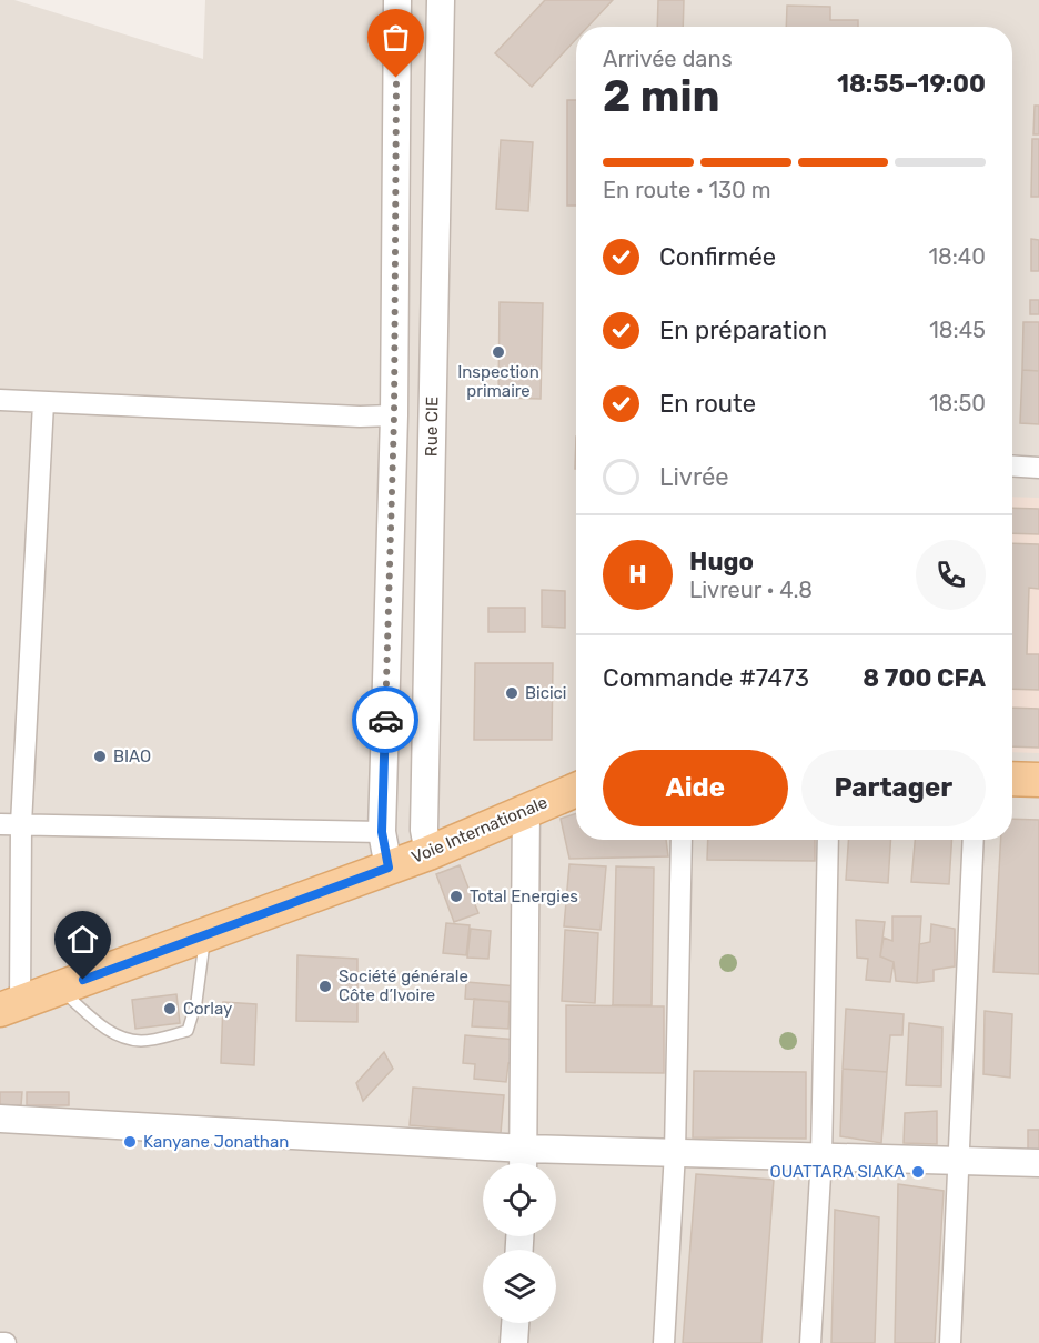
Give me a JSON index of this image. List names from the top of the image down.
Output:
{
  "streets": {
    "main road": ["Voie Internationale"],
    "street": ["Rue CIE"]
  },
  "crossings": [
    ["Rue CIE", "Voie Internationale"]
  ],
  "places": [
    "Inspection primaire",
    "Bicici",
    "BIAO",
    "Total Energies",
    "Société générale Côte d’Ivoire",
    "Corlay",
    "Kanyane Jonathan",
    "OUATTARA SIAKA"
  ],
  "page": {
    "heading": ["2 min", "Arrivée dans", "18:55–19:00"],
    "panel": [
      "Hugo",
      "Livreur · 4.8",
      "Commande #7473",
      "8 700 CFA"
    ],
    "bar": "En route · 130 m",
    "list": [
      ["Confirmée", "18:40"],
      ["En préparation", "18:45"],
      ["En route", "18:50"],
      "Livrée"
    ],
    "round": "H",
    "buttons": ["Aide", "Partager"]
  }
}
